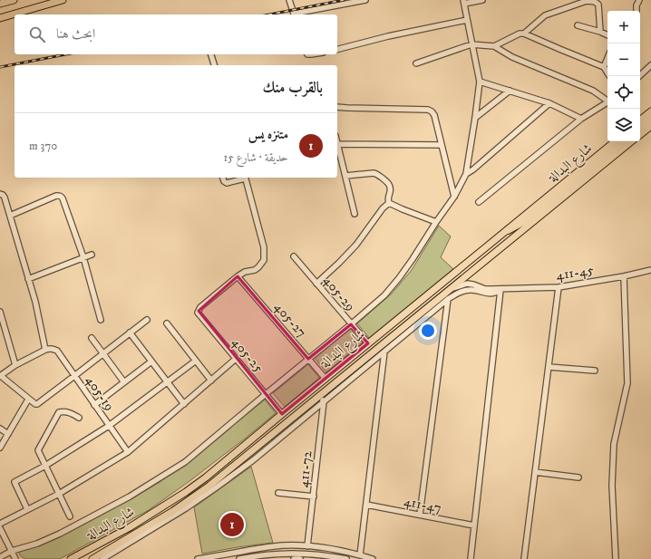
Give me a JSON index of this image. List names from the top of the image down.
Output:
{
  "streets": {
    "main road": ["شارع البدالة"],
    "street": [
      "411-45",
      "405-29",
      "405-27",
      "405-25",
      "405-19",
      "411-72",
      "411-47"
    ]
  },
  "crossings": [
    ["شارع البدالة", "405-29"],
    ["شارع البدالة", "405-27"],
    ["شارع البدالة", "405-25"],
    ["شارع البدالة", "411-72"],
    ["405-27", "405-25"]
  ],
  "page": {
    "map_buttons": ["+", "−"],
    "search": "ابحث هنا",
    "heading": "بالقرب منك",
    "list": [
      {
        "mark": "1",
        "name": "متنزه يس",
        "note": "حديقة · شارع 15",
        "value": "370 m"
      }
    ],
    "pins": "1"
  }
}
